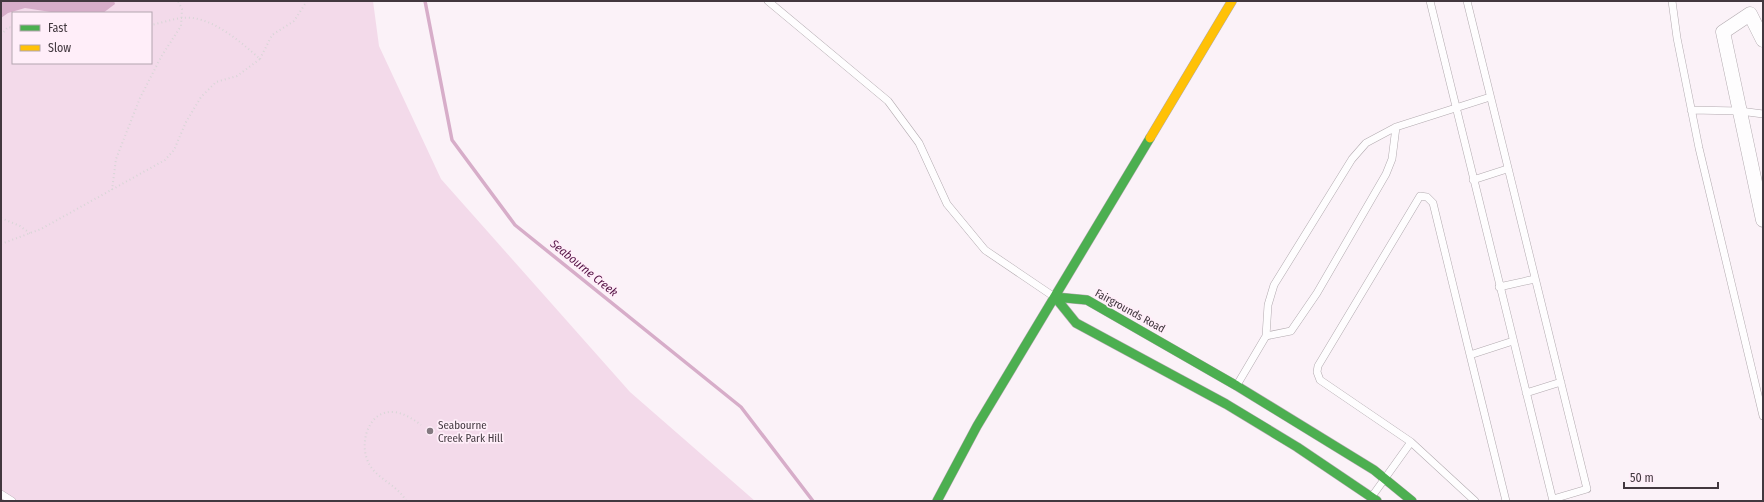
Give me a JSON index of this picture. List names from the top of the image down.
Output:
{
  "streets": {
    "street": ["Fairgrounds Road"]
  },
  "water": ["Seabourne Creek"],
  "places": ["Seabourne Creek Park Hill"],
  "legend": ["Fast", "Slow"],
  "scale_bar": "50 m"
}
